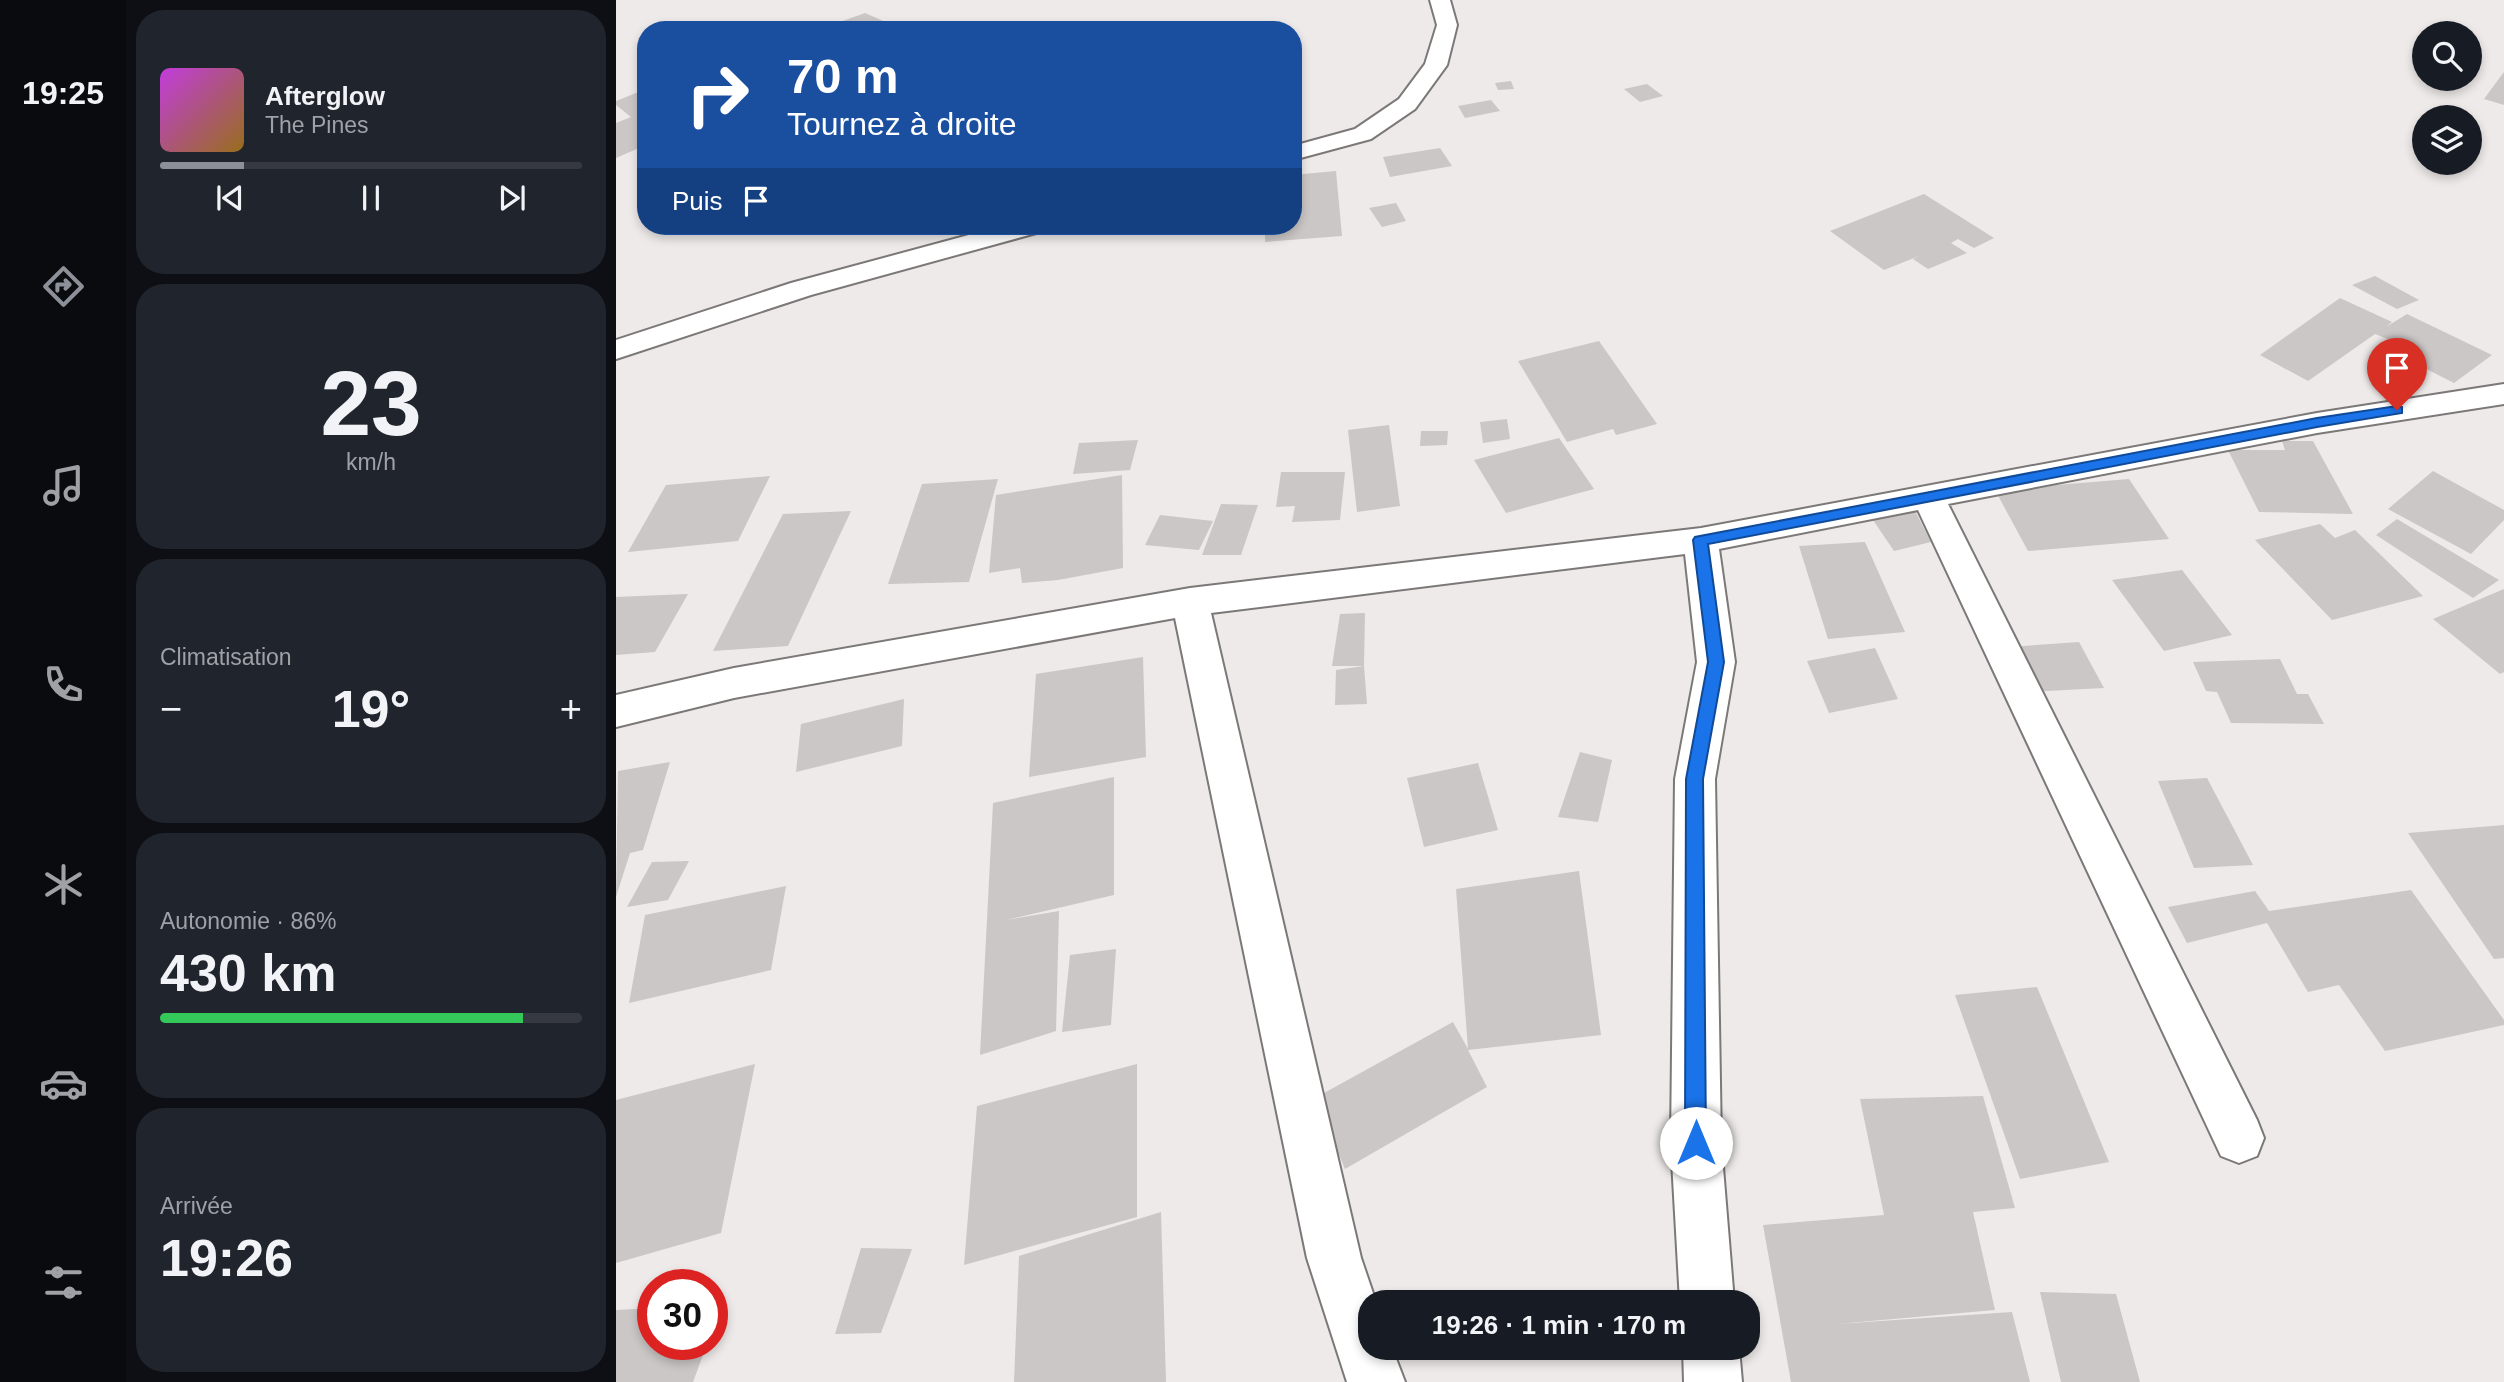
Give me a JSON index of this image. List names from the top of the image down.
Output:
{
  "page": {
    "tabs": "19:25",
    "turn": ["70 m", "Tournez à droite"],
    "song": ["Afterglow", "The Pines"],
    "then": "Puis",
    "tile": [
      ["23", "km/h"],
      "Climatisation",
      ["Autonomie · 86%", "430 km"],
      ["Arrivée", "19:26"]
    ],
    "heat": ["−", "19°", "+"],
    "limit": "30",
    "trip": "19:26 · 1 min · 170 m"
  }
}
